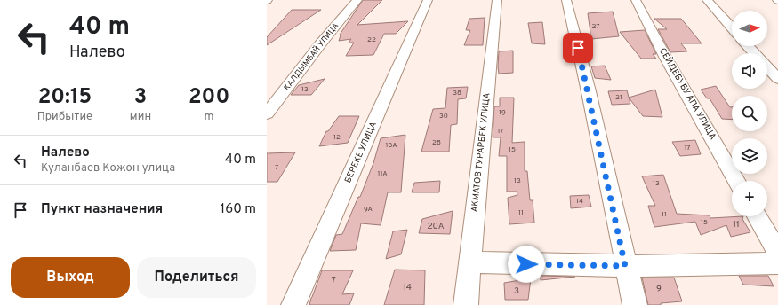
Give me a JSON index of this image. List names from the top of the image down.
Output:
{
  "streets": {
    "street": [
      "КАЛДЫМБАЙ УЛИЦА",
      "СЕЙДЕБУБУ АПА УЛИЦА",
      "БЕРЕКЕ УЛИЦА",
      "АКМАТОВ ТУРАРБЕК УЛИЦА"
    ]
  },
  "house_numbers": [
    "27",
    "22",
    "13",
    "38",
    "21",
    "19",
    "30",
    "17",
    "12",
    "28",
    "13А",
    "17",
    "15",
    "7",
    "11А",
    "13",
    "13",
    "14",
    "9А",
    "11",
    "11",
    "15",
    "11",
    "20А",
    "7",
    "14",
    "9",
    "3"
  ],
  "north": "right",
  "page": {
    "turn": ["40 m", "Налево"],
    "map_buttons": "+",
    "eta": [
      "20:15",
      "Прибытие",
      "3",
      "мин",
      "200",
      "m"
    ],
    "list": [
      {
        "name": "Налево",
        "note": "Куланбаев Кожон улица",
        "value": "40 m"
      },
      {
        "name": "Пункт назначения",
        "value": "160 m"
      }
    ],
    "buttons": ["Выход", "Поделиться"]
  }
}
